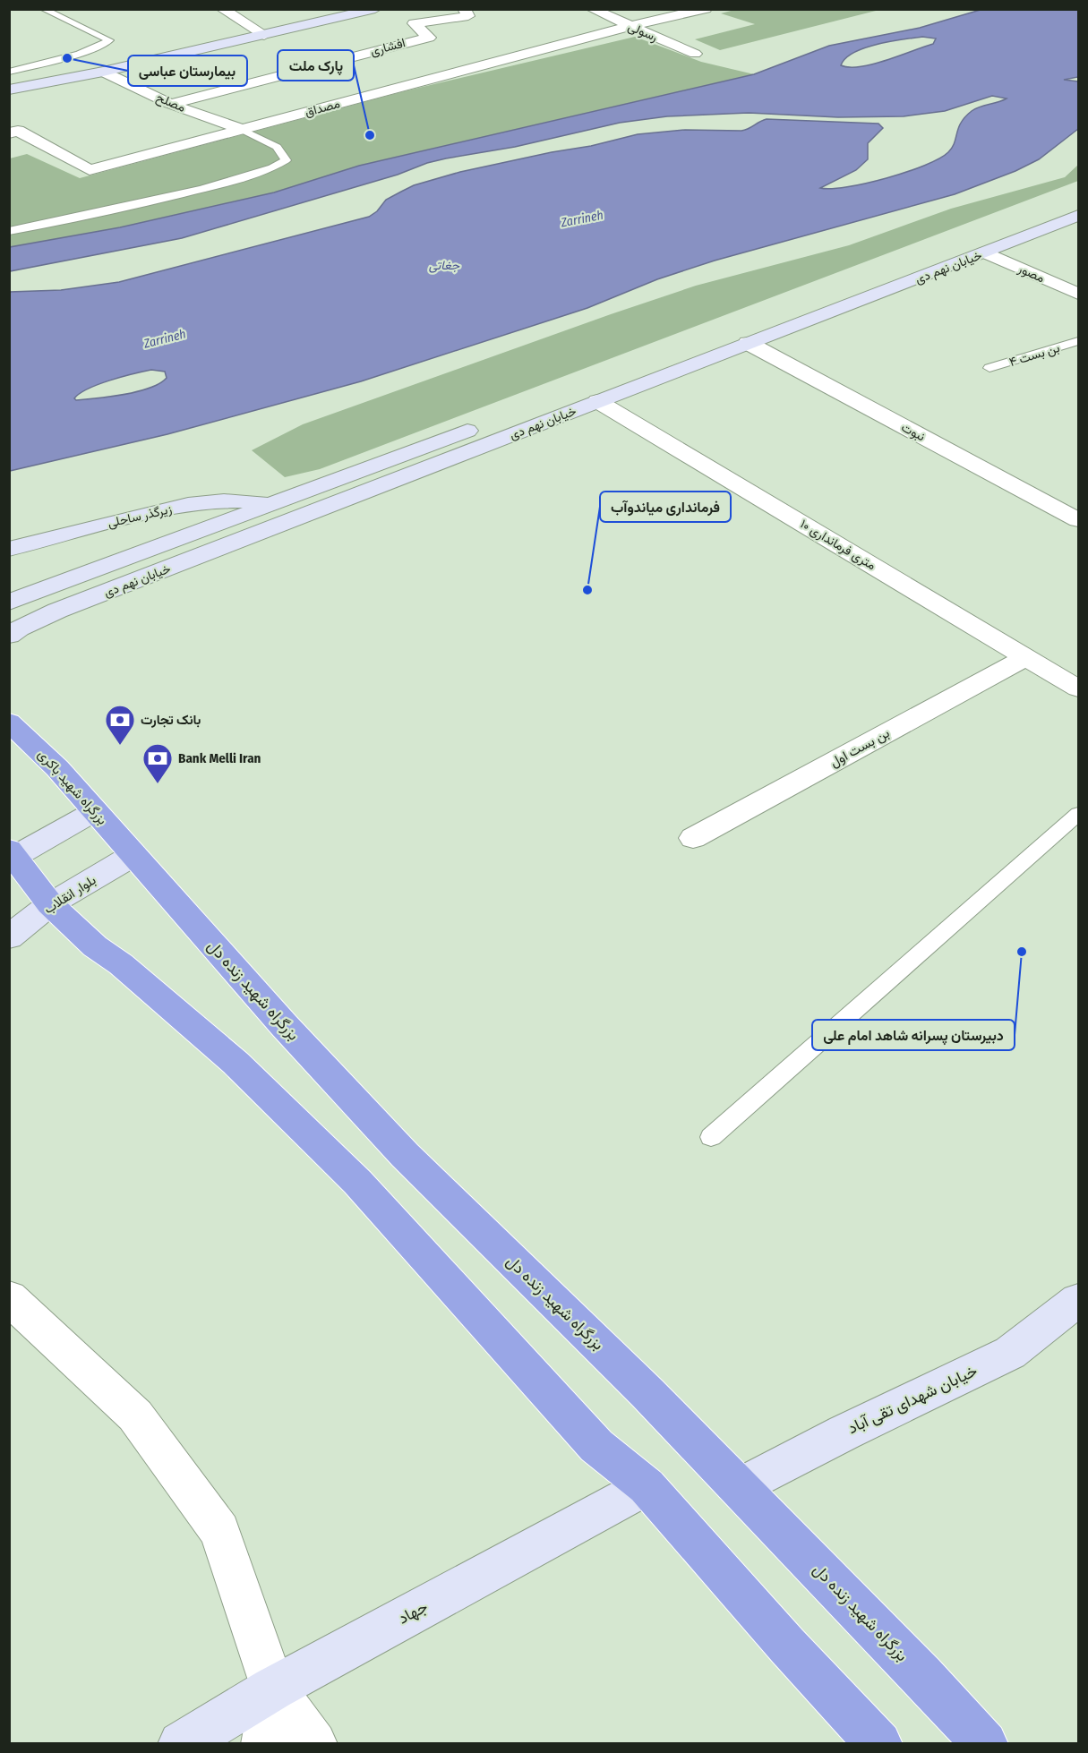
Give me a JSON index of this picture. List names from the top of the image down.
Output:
{
  "streets": {
    "highway": ["بزرگراه شهید باکری", "بزرگراه شهید زنده دل"],
    "main road": [
      "خیابان نهم دی",
      "زیرگذر ساحلی",
      "بلوار انقلاب",
      "خیابان شهدای تقی آباد",
      "جهاد"
    ],
    "street": [
      "رسولی",
      "افشاری",
      "مصلح",
      "مصداق",
      "مصور",
      "نبوت",
      "۱۰ متری فرمانداری",
      "بن بست اول"
    ],
    "lane": ["بن بست ۴"]
  },
  "crossings": [
    ["رسولی", "مصداق"],
    ["افشاری", "مصلح"],
    ["مصلح", "مصداق"],
    ["خیابان نهم دی", "مصور"],
    ["خیابان نهم دی", "نبوت"],
    ["خیابان نهم دی", "زیرگذر ساحلی"],
    ["خیابان نهم دی", "۱۰ متری فرمانداری"],
    ["۱۰ متری فرمانداری", "بن بست اول"],
    ["بزرگراه شهید باکری", "بلوار انقلاب"],
    ["بزرگراه شهید باکری", "بزرگراه شهید زنده دل"],
    ["بلوار انقلاب", "بزرگراه شهید زنده دل"],
    ["بزرگراه شهید زنده دل", "خیابان شهدای تقی آباد"]
  ],
  "water": ["Zarrineh", "جغاتی"],
  "places": {
    "other": [
      "بیمارستان عباسی",
      "پارک ملت",
      "فرمانداری میاندوآب",
      "دبیرستان پسرانه شاهد امام علی"
    ],
    "bank": ["بانک تجارت", "Bank Melli Iran"]
  }
}
